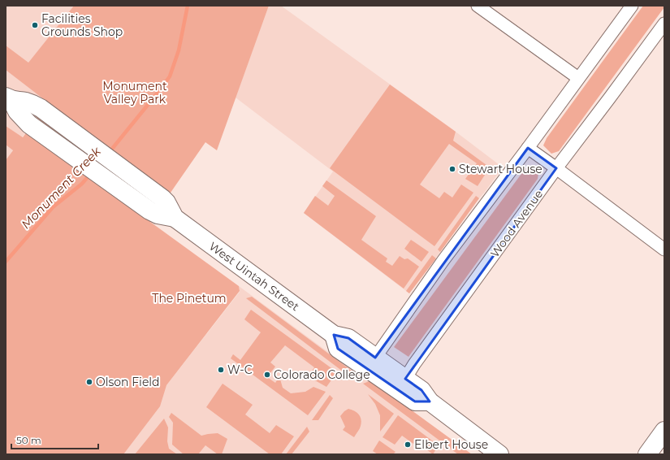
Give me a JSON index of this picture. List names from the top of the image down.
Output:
{
  "streets": {
    "main road": ["West Uintah Street"],
    "street": ["Wood Avenue"]
  },
  "crossings": [
    ["Wood Avenue", "West Uintah Street"]
  ],
  "water": ["Monument Creek"],
  "parks": ["Monument Valley Park", "The Pinetum"],
  "places": [
    "Facilities Grounds Shop",
    "Stewart House",
    "W-C",
    "Colorado College",
    "Olson Field",
    "Elbert House"
  ],
  "scale_bar": "50 m"
}
